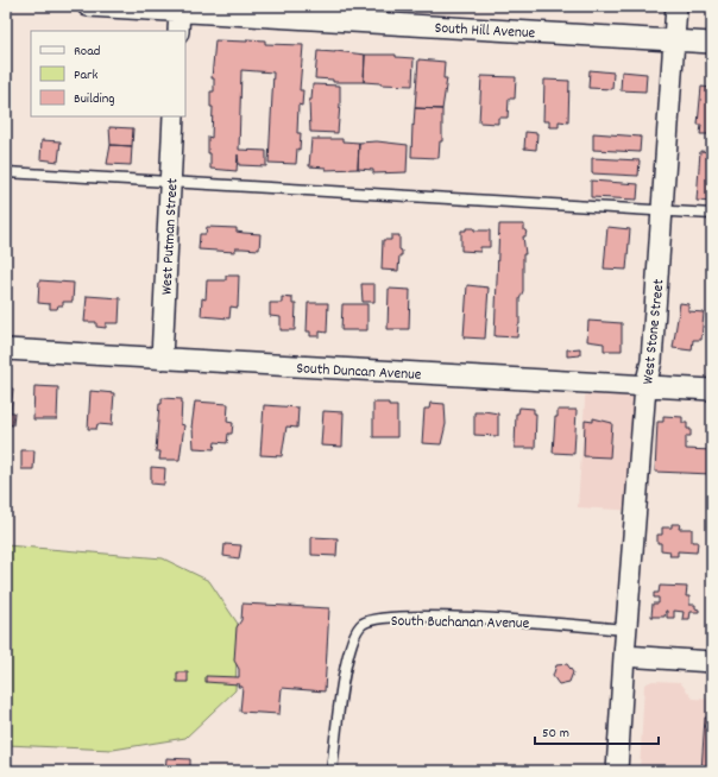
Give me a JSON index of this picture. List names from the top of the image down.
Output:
{
  "streets": {
    "street": [
      "South Hill Avenue",
      "West Putman Street",
      "West Stone Street",
      "South Duncan Avenue"
    ],
    "lane": ["South Buchanan Avenue"]
  },
  "crossings": [
    ["South Hill Avenue", "West Stone Street"],
    ["West Putman Street", "South Duncan Avenue"],
    ["West Stone Street", "South Duncan Avenue"],
    ["West Stone Street", "South Buchanan Avenue"]
  ],
  "legend": ["Road", "Park", "Building"],
  "scale_bar": "50 m"
}
